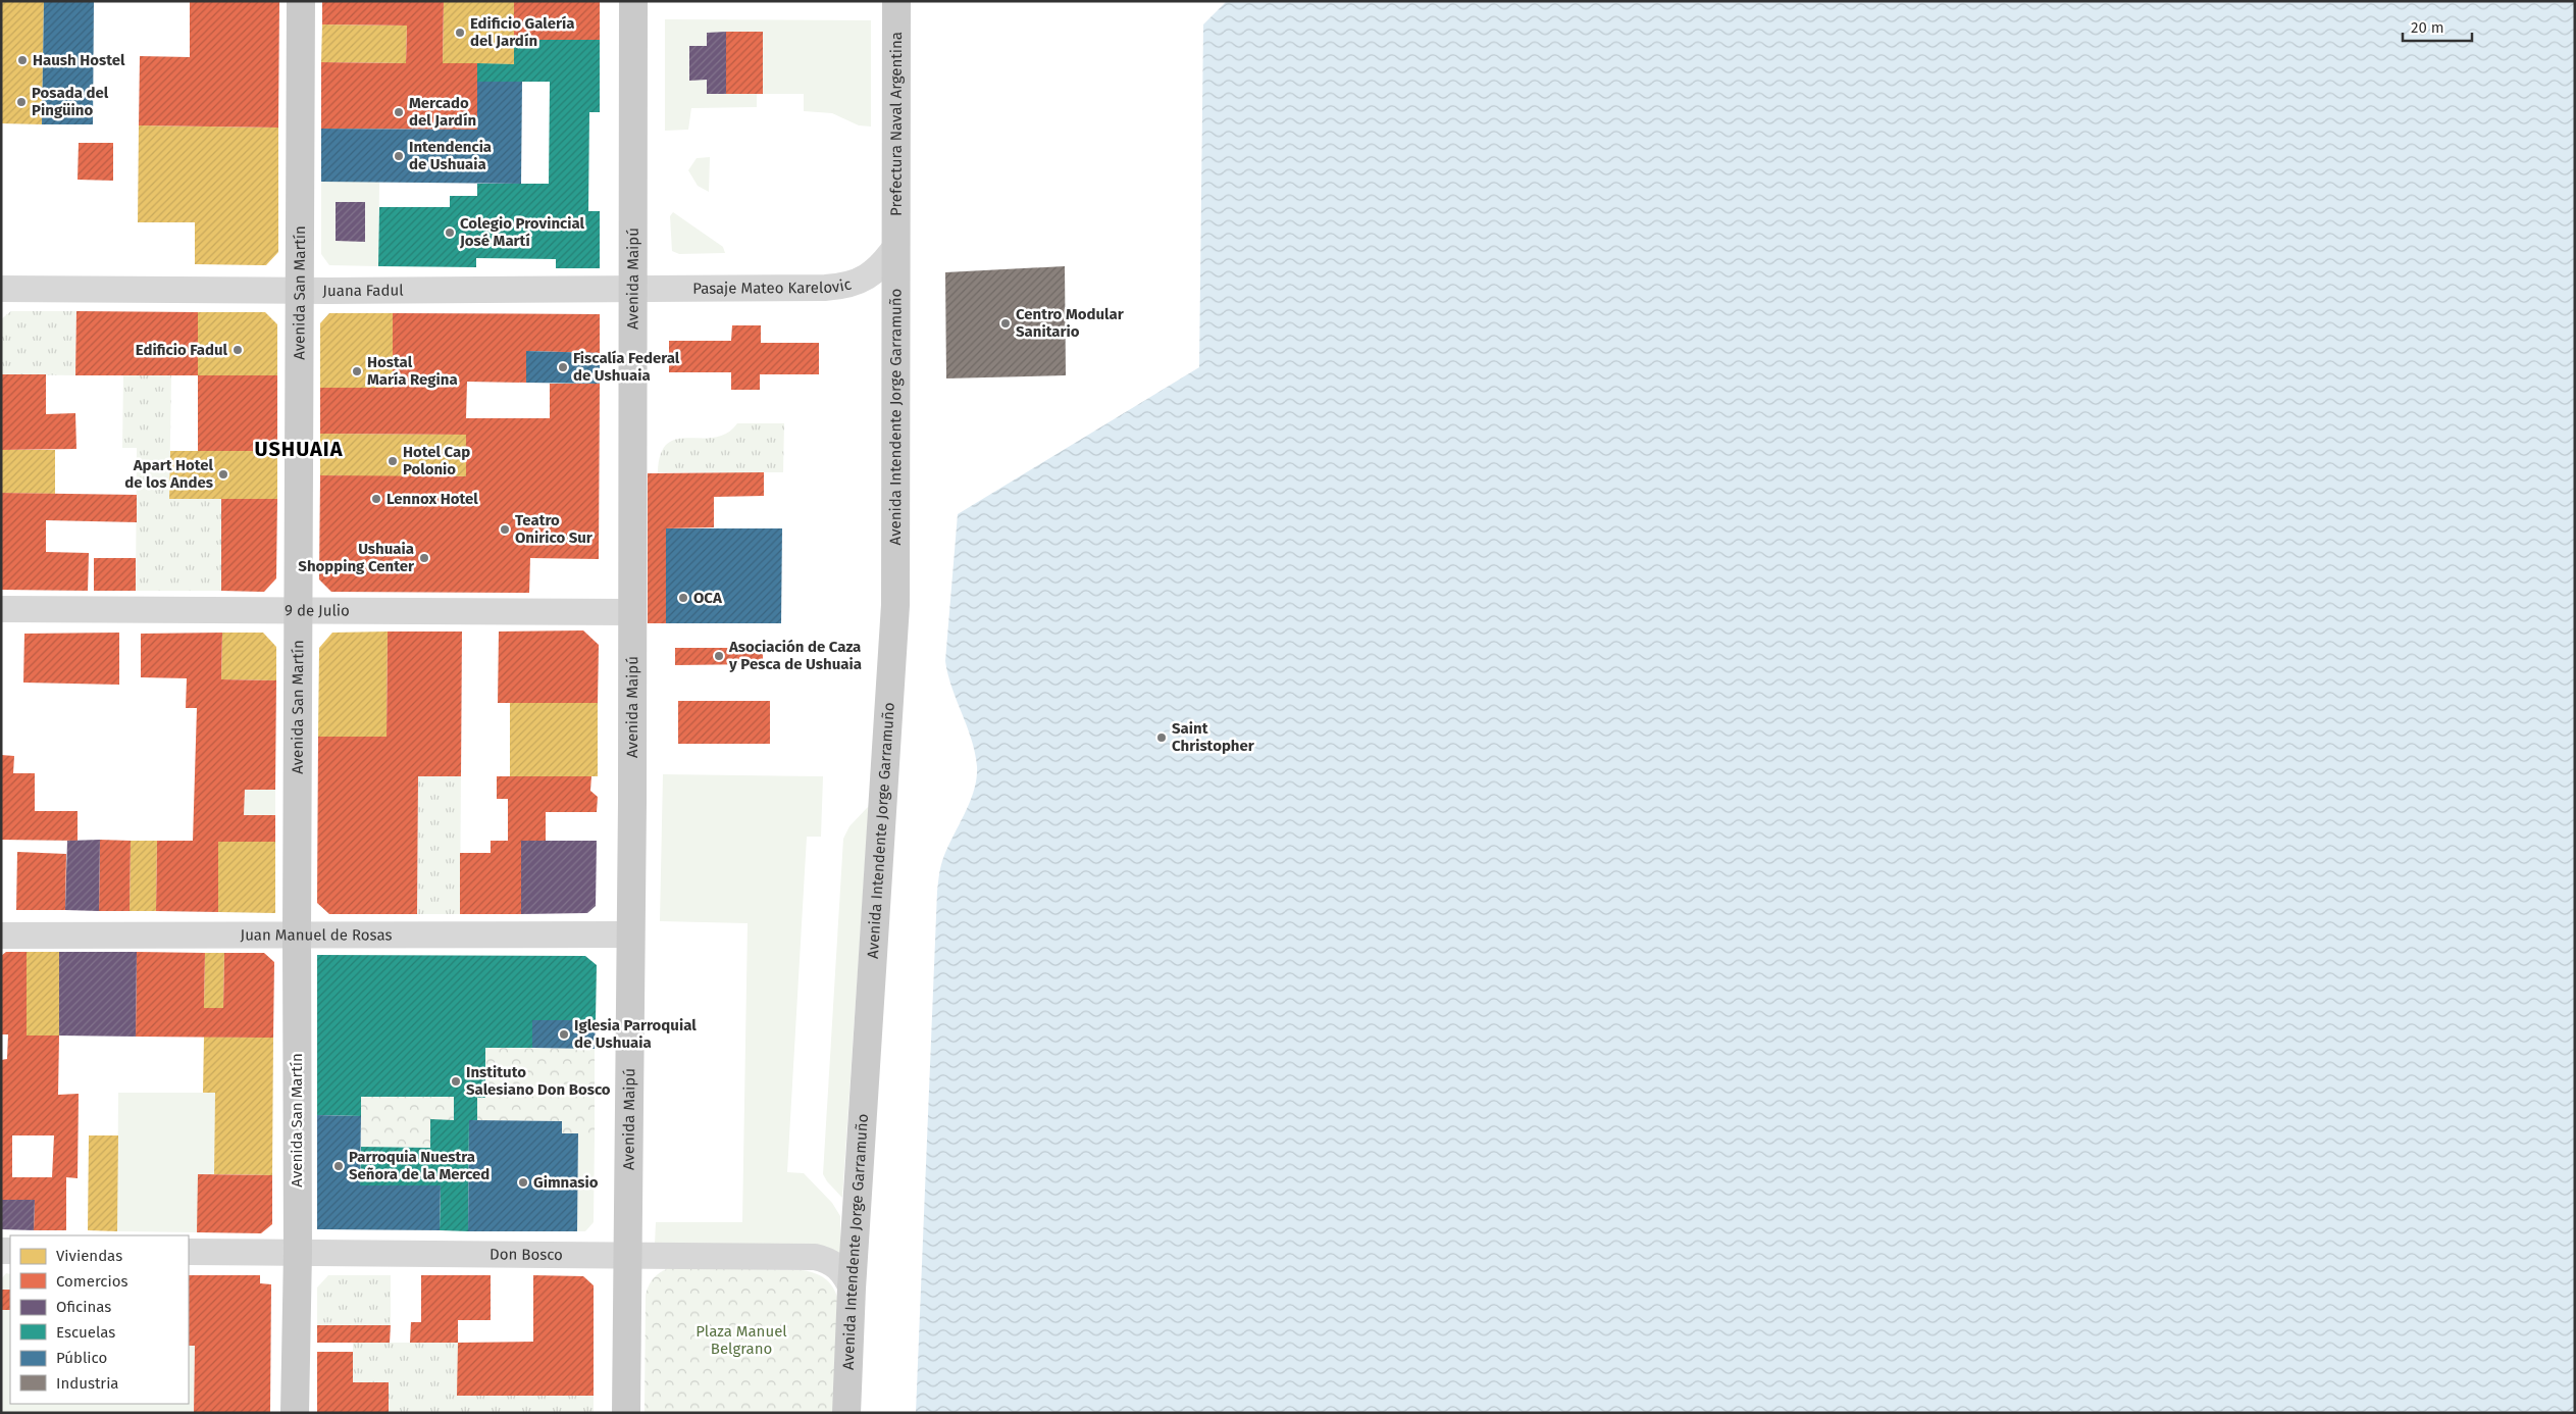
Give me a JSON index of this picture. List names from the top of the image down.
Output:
{
  "streets": {
    "main road": [
      "Prefectura Naval Argentina",
      "Avenida Maipú",
      "Avenida San Martín",
      "Avenida Intendente Jorge Garramuño"
    ],
    "street": [
      "Pasaje Mateo Karelovic",
      "Juana Fadul",
      "9 de Julio",
      "Juan Manuel de Rosas",
      "Don Bosco"
    ]
  },
  "crossings": [
    ["Prefectura Naval Argentina", "Pasaje Mateo Karelovic"],
    ["Prefectura Naval Argentina", "Avenida Intendente Jorge Garramuño"],
    ["Avenida Maipú", "Pasaje Mateo Karelovic"],
    ["Avenida Maipú", "Juana Fadul"],
    ["Avenida Maipú", "9 de Julio"],
    ["Avenida Maipú", "Juan Manuel de Rosas"],
    ["Avenida Maipú", "Don Bosco"],
    ["Pasaje Mateo Karelovic", "Juana Fadul"],
    ["Pasaje Mateo Karelovic", "Avenida Intendente Jorge Garramuño"],
    ["Juana Fadul", "Avenida San Martín"],
    ["Avenida San Martín", "9 de Julio"],
    ["Avenida San Martín", "Juan Manuel de Rosas"],
    ["Avenida San Martín", "Don Bosco"],
    ["Avenida Intendente Jorge Garramuño", "Don Bosco"]
  ],
  "districts": ["USHUAIA"],
  "parks": ["Plaza Manuel Belgrano"],
  "places": [
    "Edificio Galería del Jardín",
    "Haush Hostel",
    "Posada del Pingüino",
    "Mercado del Jardín",
    "Intendencia de Ushuaia",
    "Colegio Provincial José Martí",
    "Centro Modular Sanitario",
    "Edificio Fadul",
    "Fiscalía Federal de Ushuaia",
    "Hostal María Regina",
    "Hotel Cap Polonio",
    "Apart Hotel de los Andes",
    "Lennox Hotel",
    "Teatro Onirico Sur",
    "Ushuaia Shopping Center",
    "OCA",
    "Asociación de Caza y Pesca de Ushuaia",
    "Saint Christopher",
    "Iglesia Parroquial de Ushuaia",
    "Instituto Salesiano Don Bosco",
    "Parroquia Nuestra Señora de la Merced",
    "Gimnasio"
  ],
  "legend": [
    "Viviendas",
    "Comercios",
    "Oficinas",
    "Escuelas",
    "Público",
    "Industria"
  ],
  "scale_bar": "20 m"
}
